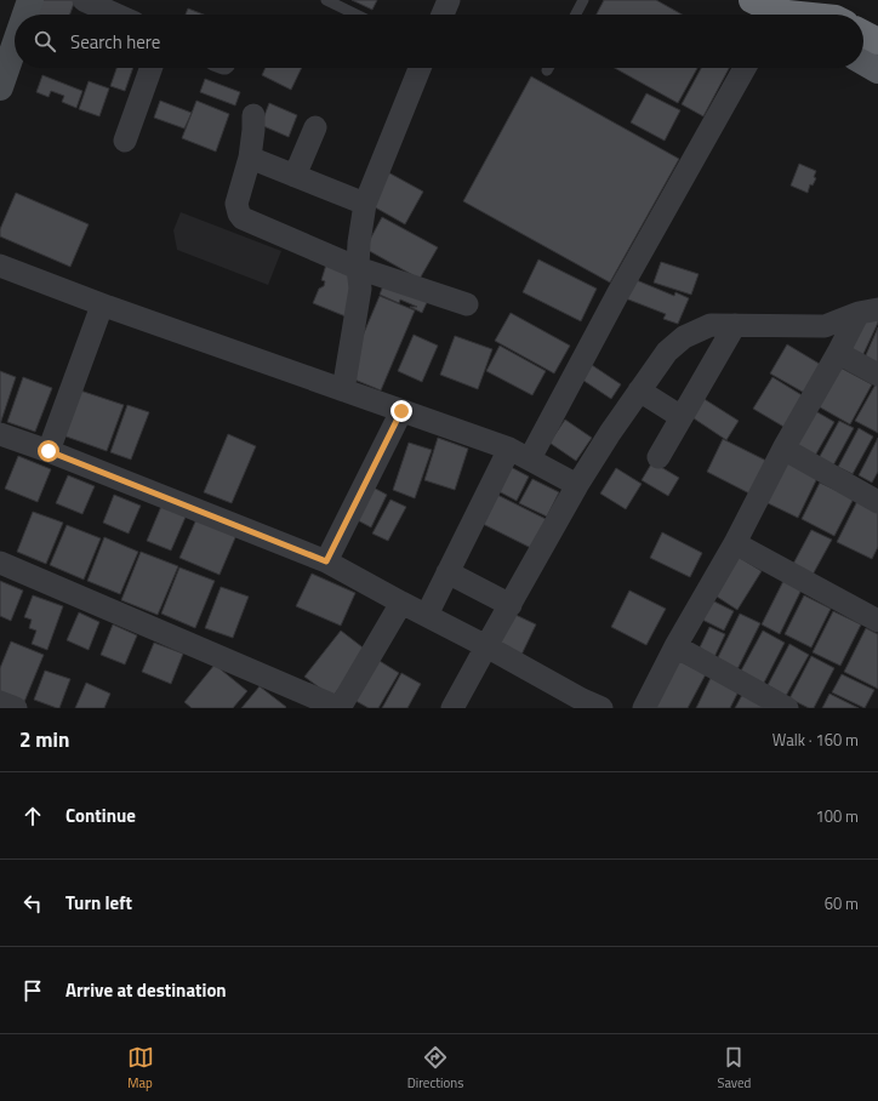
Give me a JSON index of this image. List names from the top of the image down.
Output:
{
  "page": {
    "search": "Search here",
    "heading": ["2 min", "Walk · 160 m"],
    "list": [
      ["Continue", "100 m"],
      ["Turn left", "60 m"],
      "Arrive at destination"
    ],
    "nav": ["Map", "Directions", "Saved"]
  }
}
